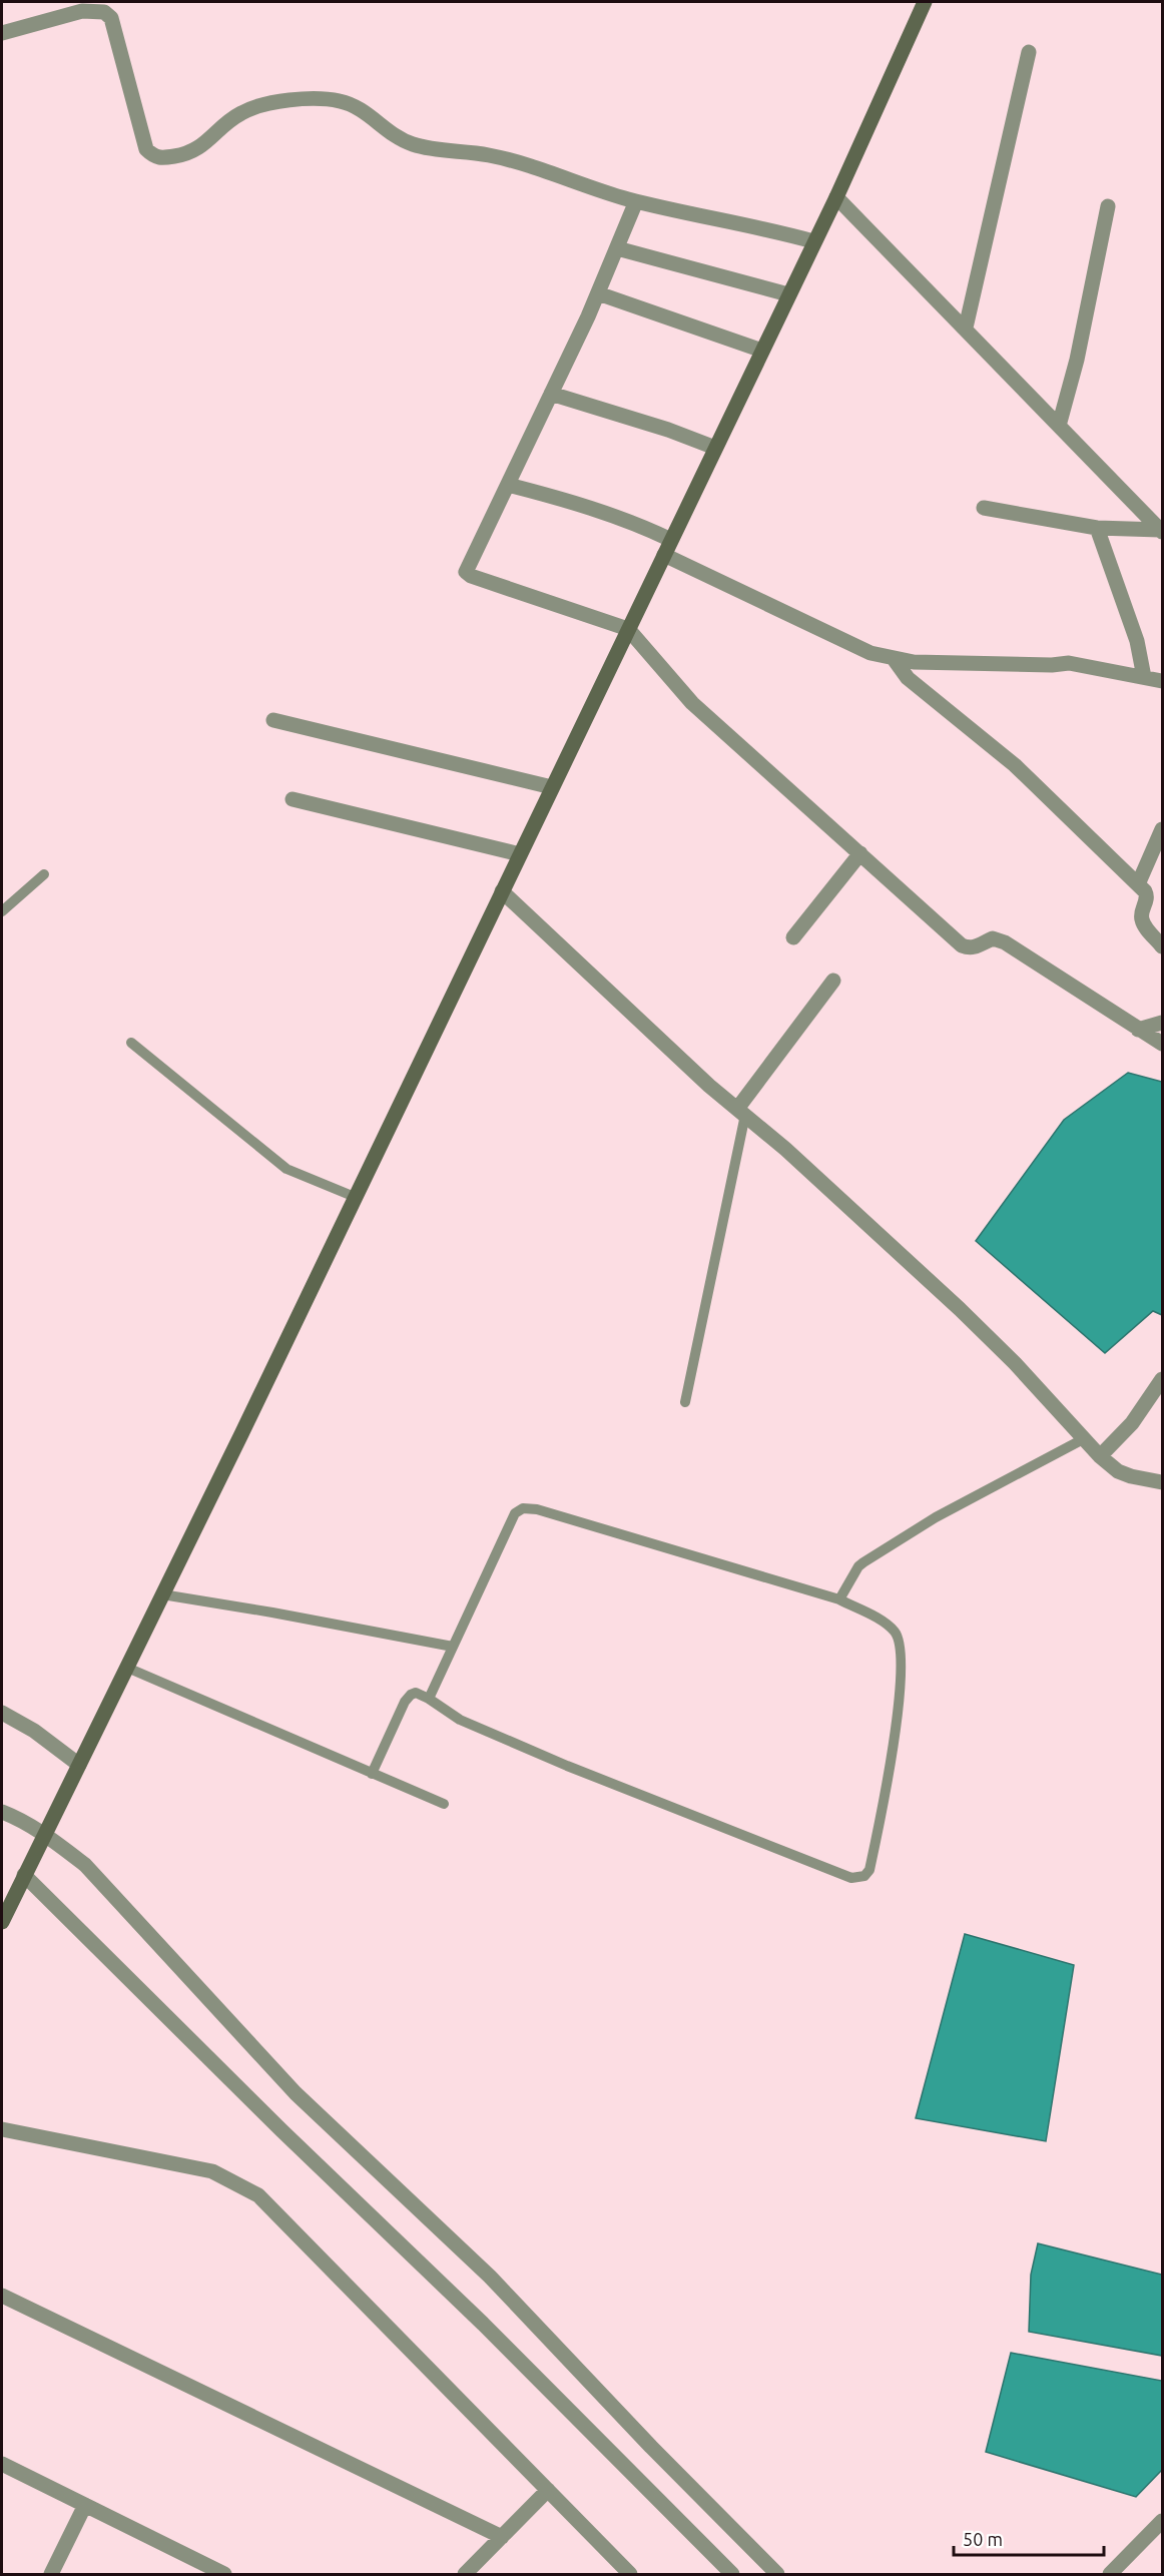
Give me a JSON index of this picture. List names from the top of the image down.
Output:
{
  "scale_bar": "50 m"
}
